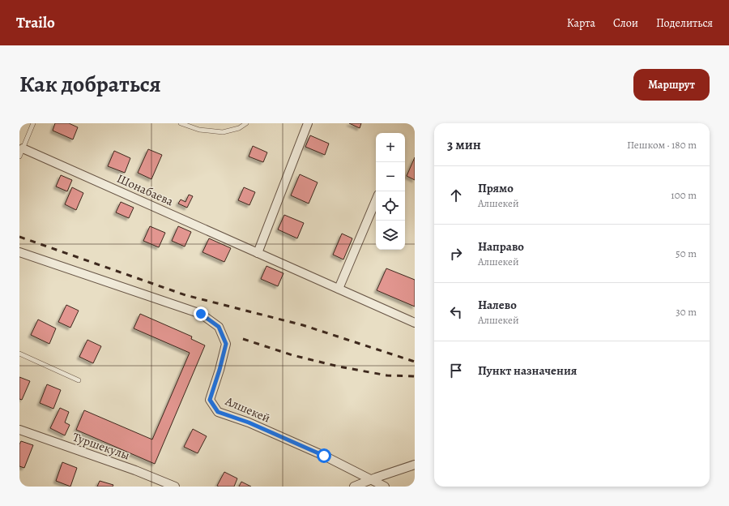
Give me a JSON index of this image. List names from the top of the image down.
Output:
{
  "streets": {
    "street": ["Шонабаева", "Алшекей", "Туршекулы"]
  },
  "page": {
    "header": "Trailo",
    "nav": ["Карта", "Слои", "Поделиться"],
    "title": "Как добраться",
    "buttons": "Маршрут",
    "heading": ["3 мин", "Пешком · 180 m"],
    "map_buttons": ["+", "−"],
    "list": [
      ["Прямо", "Алшекей", "100 m"],
      ["Направо", "Алшекей", "50 m"],
      ["Налево", "Алшекей", "30 m"],
      "Пункт назначения"
    ]
  }
}
